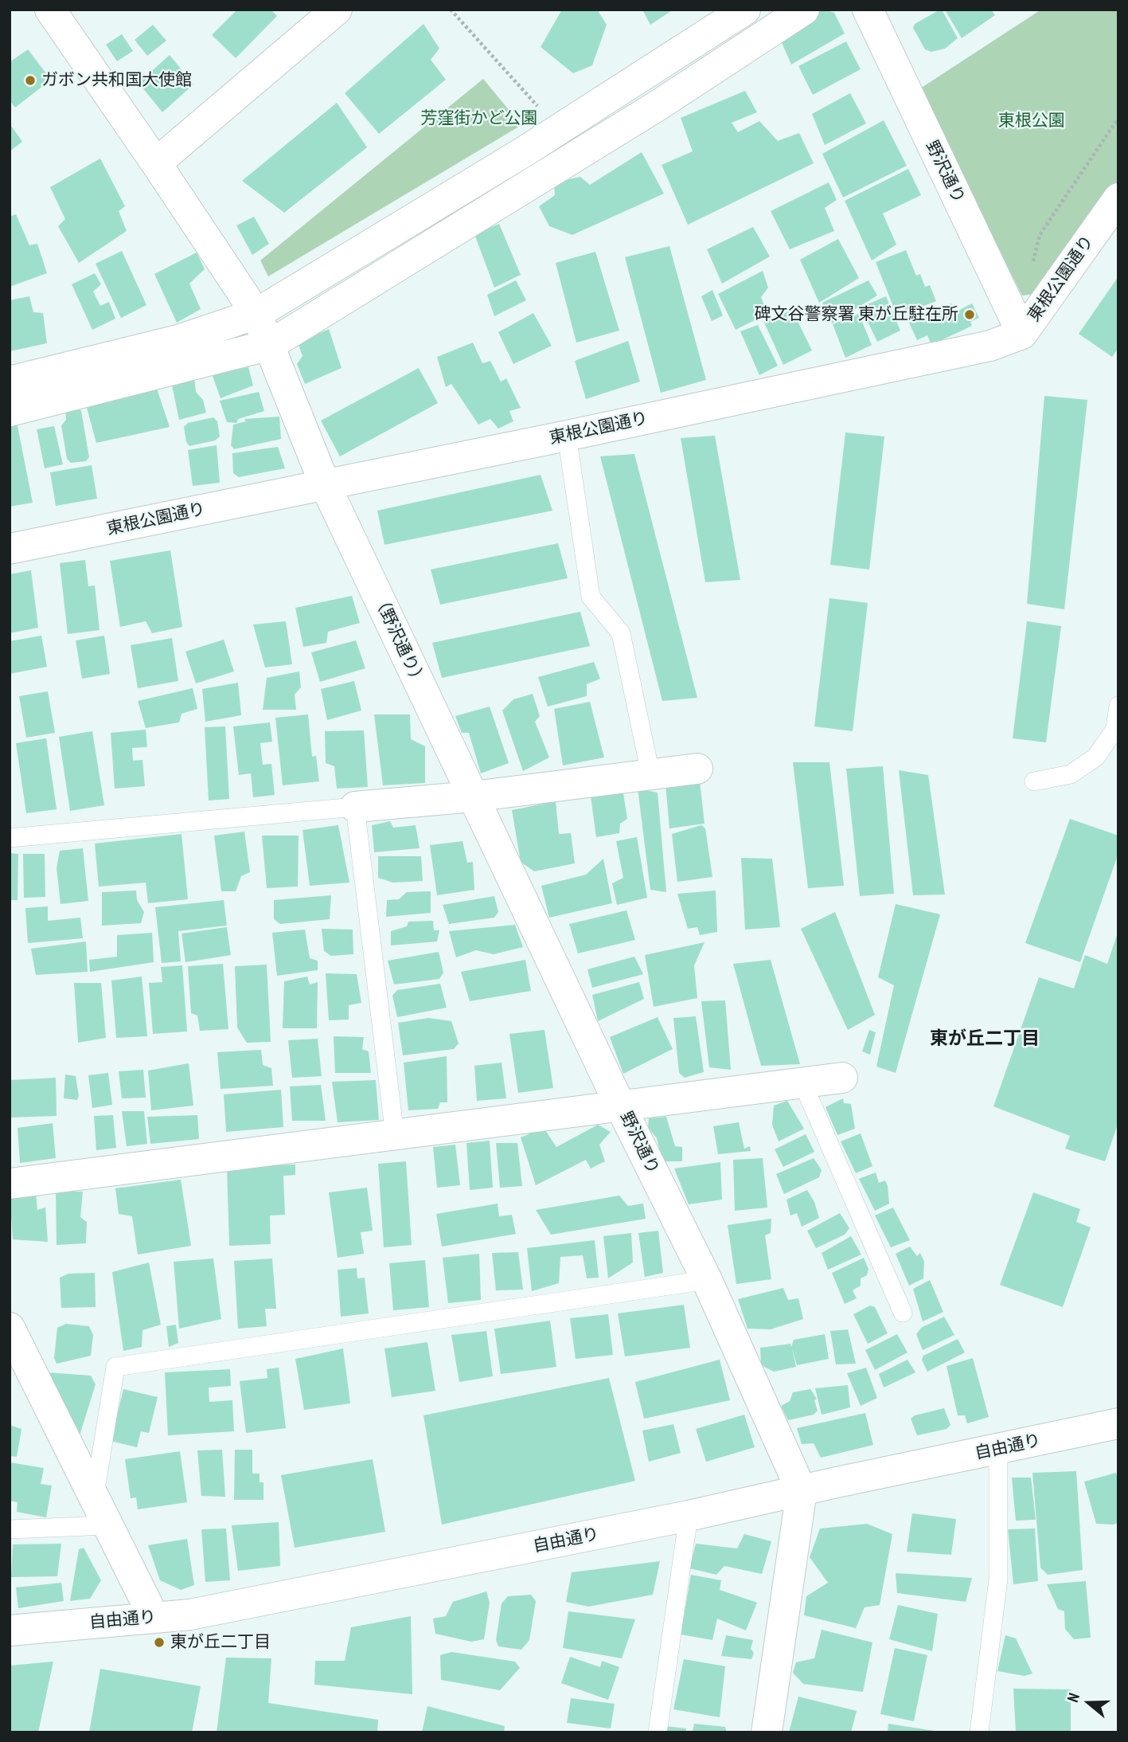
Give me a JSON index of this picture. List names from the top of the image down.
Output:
{
  "streets": {
    "street": [
      "野沢通り",
      "東根公園通り",
      "（野沢通り）",
      "自由通り"
    ]
  },
  "crossings": [
    ["野沢通り", "東根公園通り"],
    ["野沢通り", "（野沢通り）"],
    ["野沢通り", "自由通り"],
    ["東根公園通り", "（野沢通り）"]
  ],
  "districts": ["東が丘二丁目"],
  "parks": ["芳窪街かど公園", "東根公園"],
  "places": ["ガボン共和国大使館", "碑文谷警察署 東が丘駐在所", "東が丘二丁目"],
  "north": "left"
}
